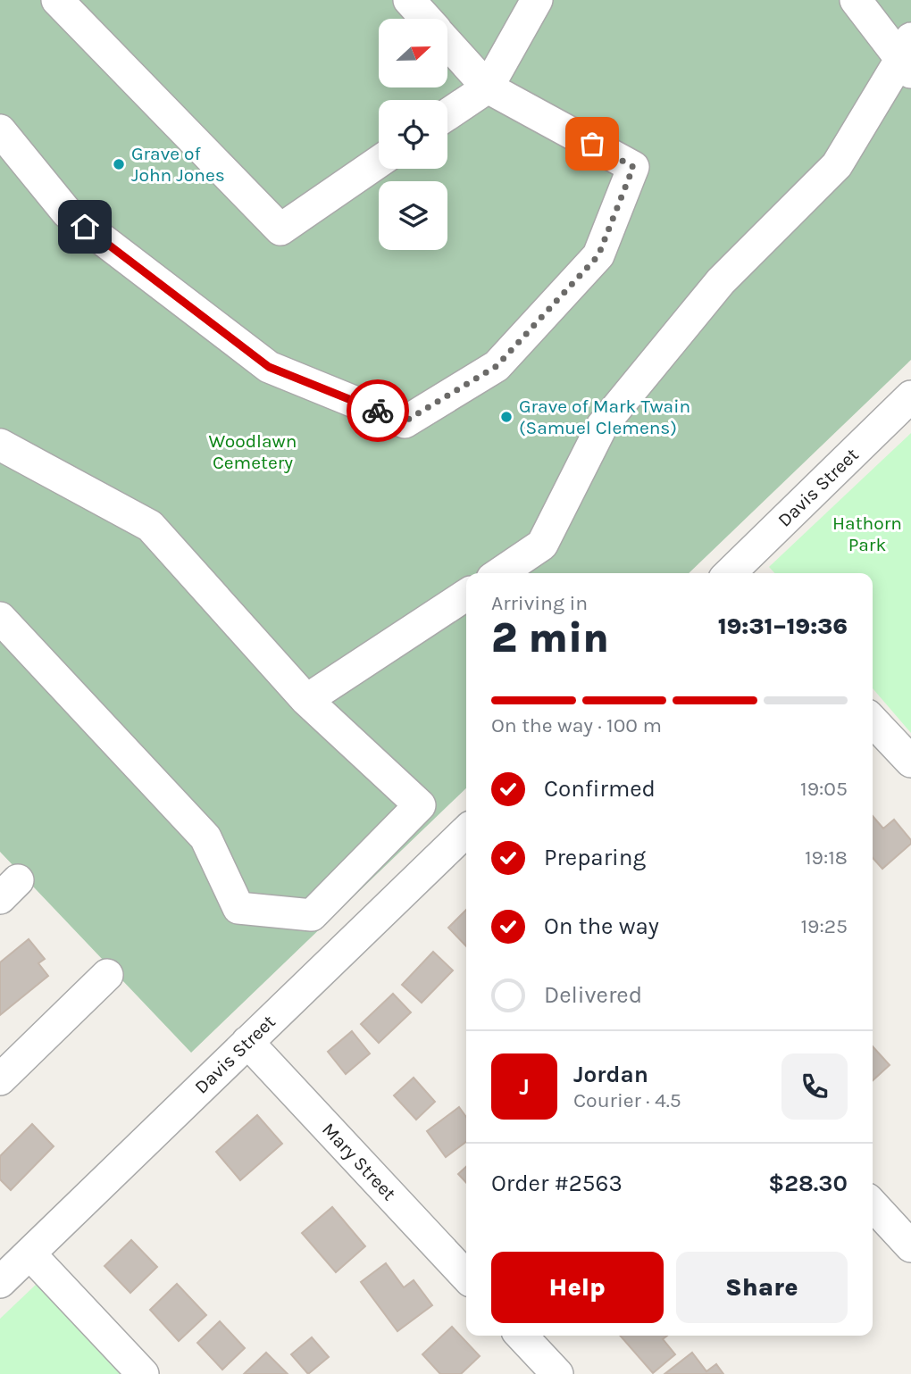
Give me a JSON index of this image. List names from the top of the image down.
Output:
{
  "streets": {
    "street": ["Davis Street", "Mary Street"]
  },
  "crossings": [
    ["Davis Street", "Mary Street"]
  ],
  "parks": ["Woodlawn Cemetery", "Hathorn Park"],
  "places": ["Grave of John Jones", "Grave of Mark Twain (Samuel Clemens)"],
  "north": "right",
  "page": {
    "heading": ["2 min", "Arriving in", "19:31–19:36"],
    "panel": [
      "Jordan",
      "Courier · 4.5",
      "Order #2563",
      "$28.30"
    ],
    "bar": "On the way · 100 m",
    "list": [
      ["Confirmed", "19:05"],
      ["Preparing", "19:18"],
      ["On the way", "19:25"],
      "Delivered"
    ],
    "round": "J",
    "buttons": ["Help", "Share"]
  }
}
